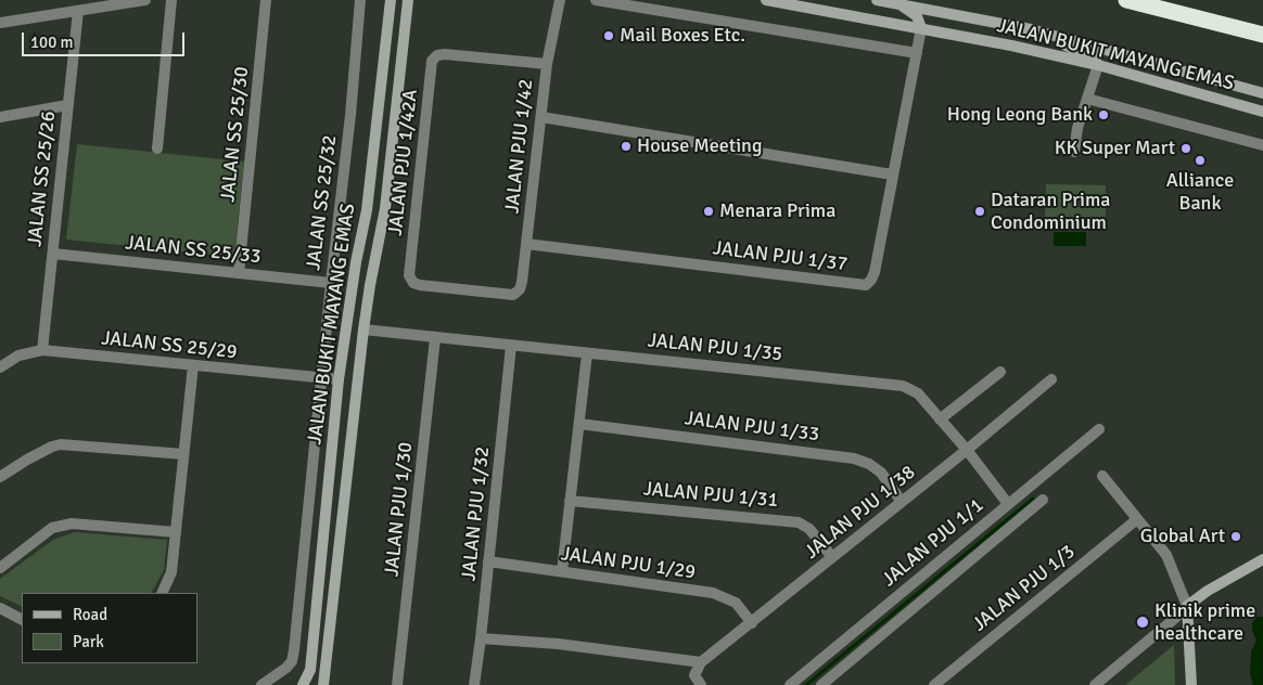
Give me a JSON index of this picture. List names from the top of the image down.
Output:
{
  "streets": {
    "main road": ["JALAN BUKIT MAYANG EMAS"],
    "street": [
      "JALAN SS 25/30",
      "JALAN PJU 1/42",
      "JALAN PJU 1/42A",
      "JALAN SS 25/26",
      "JALAN SS 25/32",
      "JALAN SS 25/33",
      "JALAN PJU 1/37",
      "JALAN SS 25/29",
      "JALAN PJU 1/35",
      "JALAN PJU 1/33",
      "JALAN PJU 1/31",
      "JALAN PJU 1/30",
      "JALAN PJU 1/38",
      "JALAN PJU 1/32",
      "JALAN PJU 1/1",
      "JALAN PJU 1/29",
      "JALAN PJU 1/3"
    ]
  },
  "crossings": [
    ["JALAN BUKIT MAYANG EMAS", "JALAN PJU 1/37"],
    ["JALAN BUKIT MAYANG EMAS", "JALAN SS 25/29"],
    ["JALAN BUKIT MAYANG EMAS", "JALAN PJU 1/35"],
    ["JALAN SS 25/30", "JALAN SS 25/33"],
    ["JALAN PJU 1/42", "JALAN PJU 1/42A"],
    ["JALAN PJU 1/42", "JALAN PJU 1/37"],
    ["JALAN SS 25/26", "JALAN SS 25/33"],
    ["JALAN SS 25/26", "JALAN SS 25/29"],
    ["JALAN SS 25/32", "JALAN SS 25/33"],
    ["JALAN SS 25/32", "JALAN SS 25/29"],
    ["JALAN PJU 1/35", "JALAN PJU 1/30"],
    ["JALAN PJU 1/35", "JALAN PJU 1/38"],
    ["JALAN PJU 1/35", "JALAN PJU 1/32"],
    ["JALAN PJU 1/35", "JALAN PJU 1/1"],
    ["JALAN PJU 1/33", "JALAN PJU 1/38"],
    ["JALAN PJU 1/31", "JALAN PJU 1/38"],
    ["JALAN PJU 1/38", "JALAN PJU 1/29"],
    ["JALAN PJU 1/32", "JALAN PJU 1/29"]
  ],
  "places": [
    "Mail Boxes Etc.",
    "Hong Leong Bank",
    "House Meeting",
    "KK Super Mart",
    "Alliance Bank",
    "Menara Prima",
    "Dataran Prima Condominium",
    "Global Art",
    "Klinik prime healthcare"
  ],
  "legend": ["Road", "Park"],
  "scale_bar": "100 m"
}
